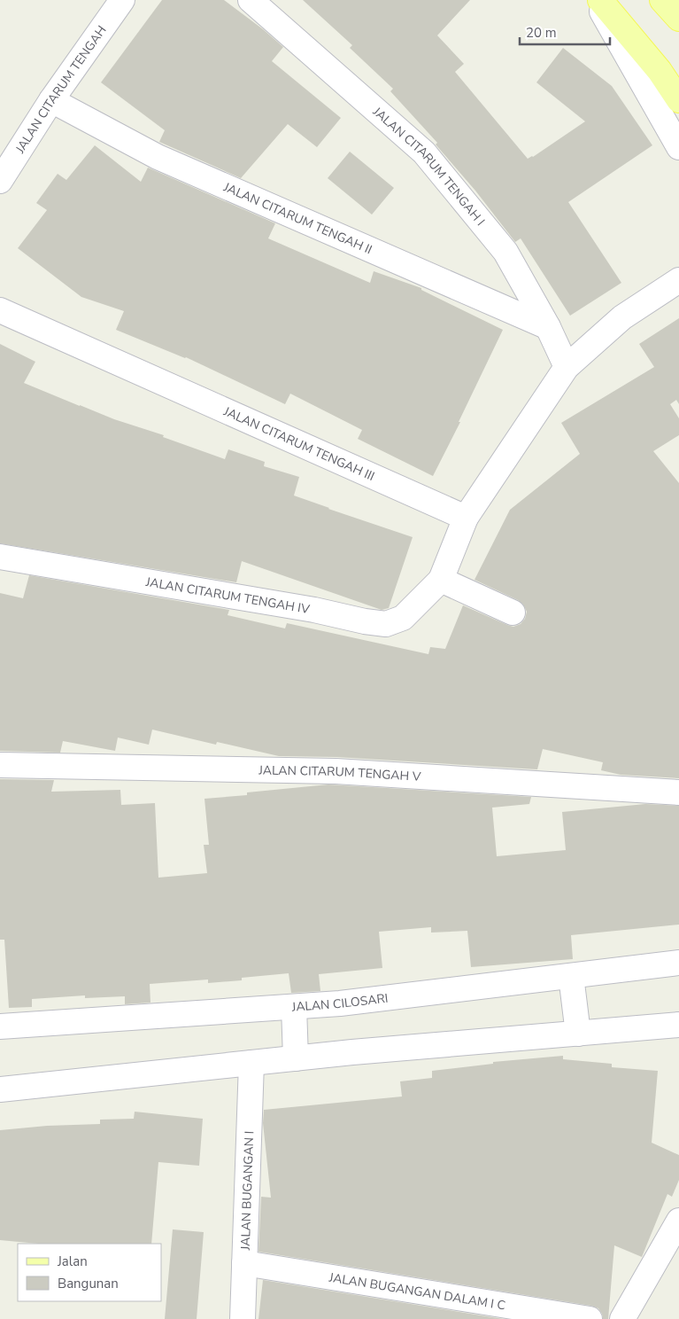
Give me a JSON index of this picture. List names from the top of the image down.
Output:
{
  "streets": {
    "street": [
      "JALAN CITARUM TENGAH",
      "JALAN CITARUM TENGAH I",
      "JALAN CITARUM TENGAH II",
      "JALAN CITARUM TENGAH III",
      "JALAN CITARUM TENGAH IV",
      "JALAN CITARUM TENGAH V",
      "JALAN CILOSARI",
      "JALAN BUGANGAN I",
      "JALAN BUGANGAN DALAM I C"
    ]
  },
  "crossings": [
    ["JALAN CITARUM TENGAH", "JALAN CITARUM TENGAH II"],
    ["JALAN CITARUM TENGAH I", "JALAN CITARUM TENGAH II"],
    ["JALAN BUGANGAN I", "JALAN BUGANGAN DALAM I C"]
  ],
  "legend": ["Jalan", "Bangunan"],
  "scale_bar": "20 m"
}
